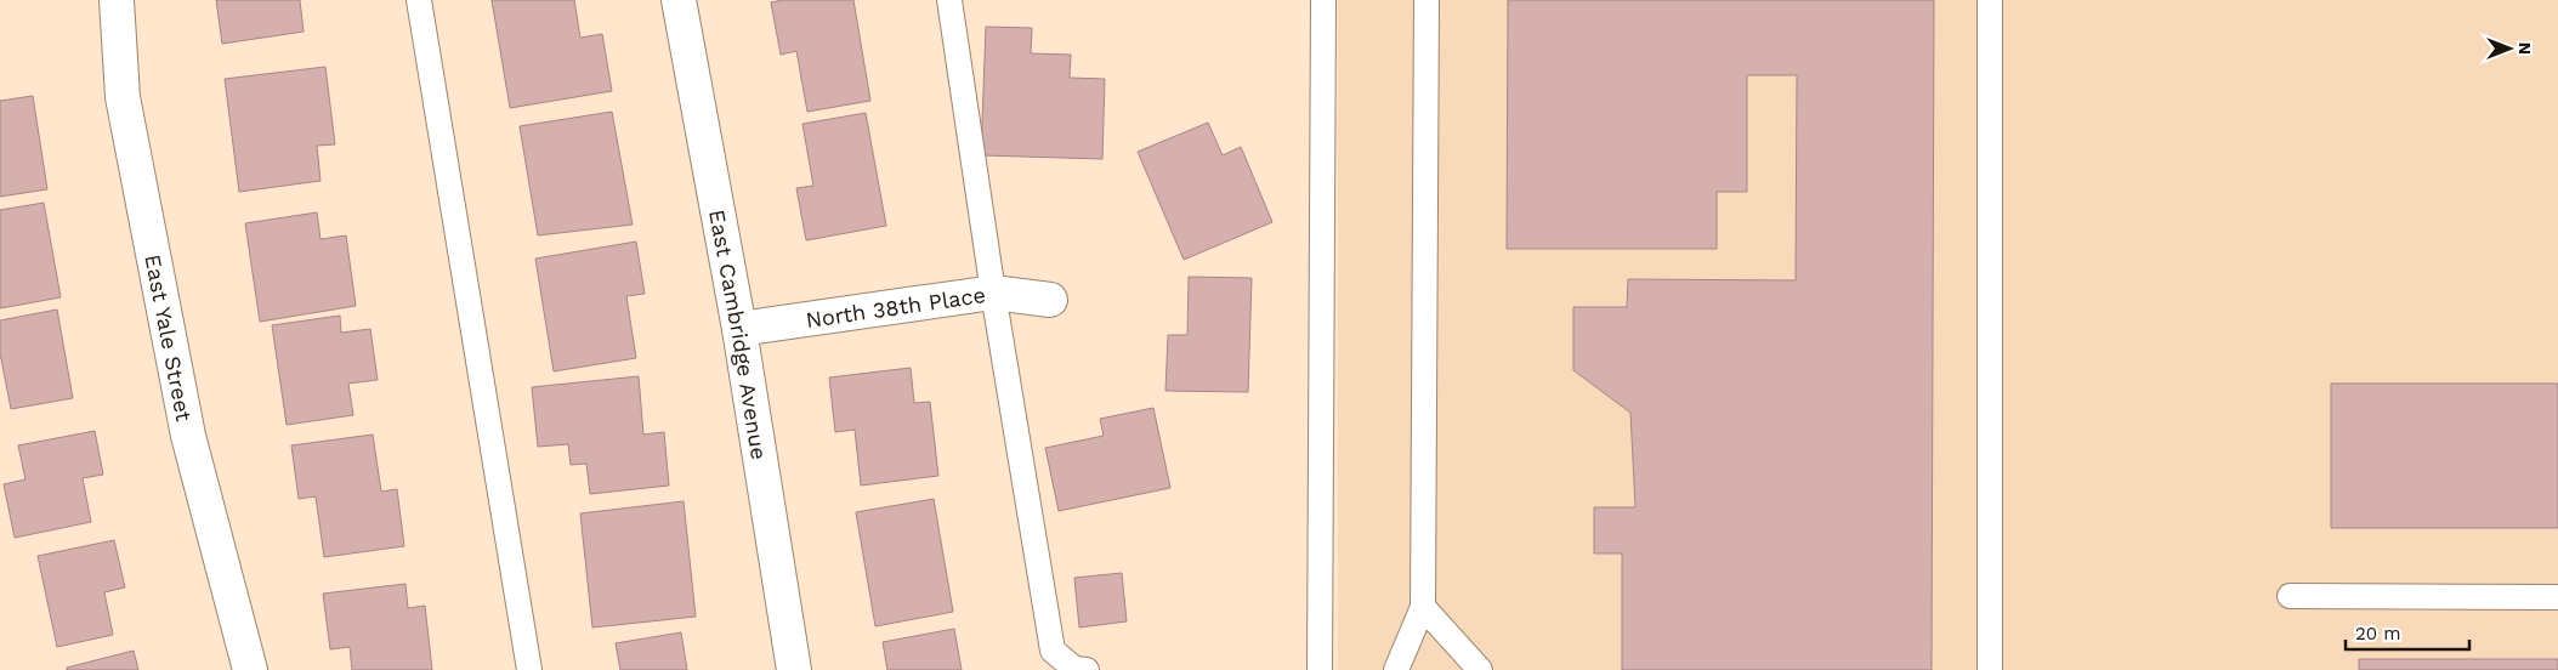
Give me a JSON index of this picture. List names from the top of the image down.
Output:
{
  "streets": {
    "street": ["North 38th Place", "East Cambridge Avenue", "East Yale Street"]
  },
  "crossings": [
    ["North 38th Place", "East Cambridge Avenue"]
  ],
  "scale_bar": "20 m",
  "north": "right"
}
